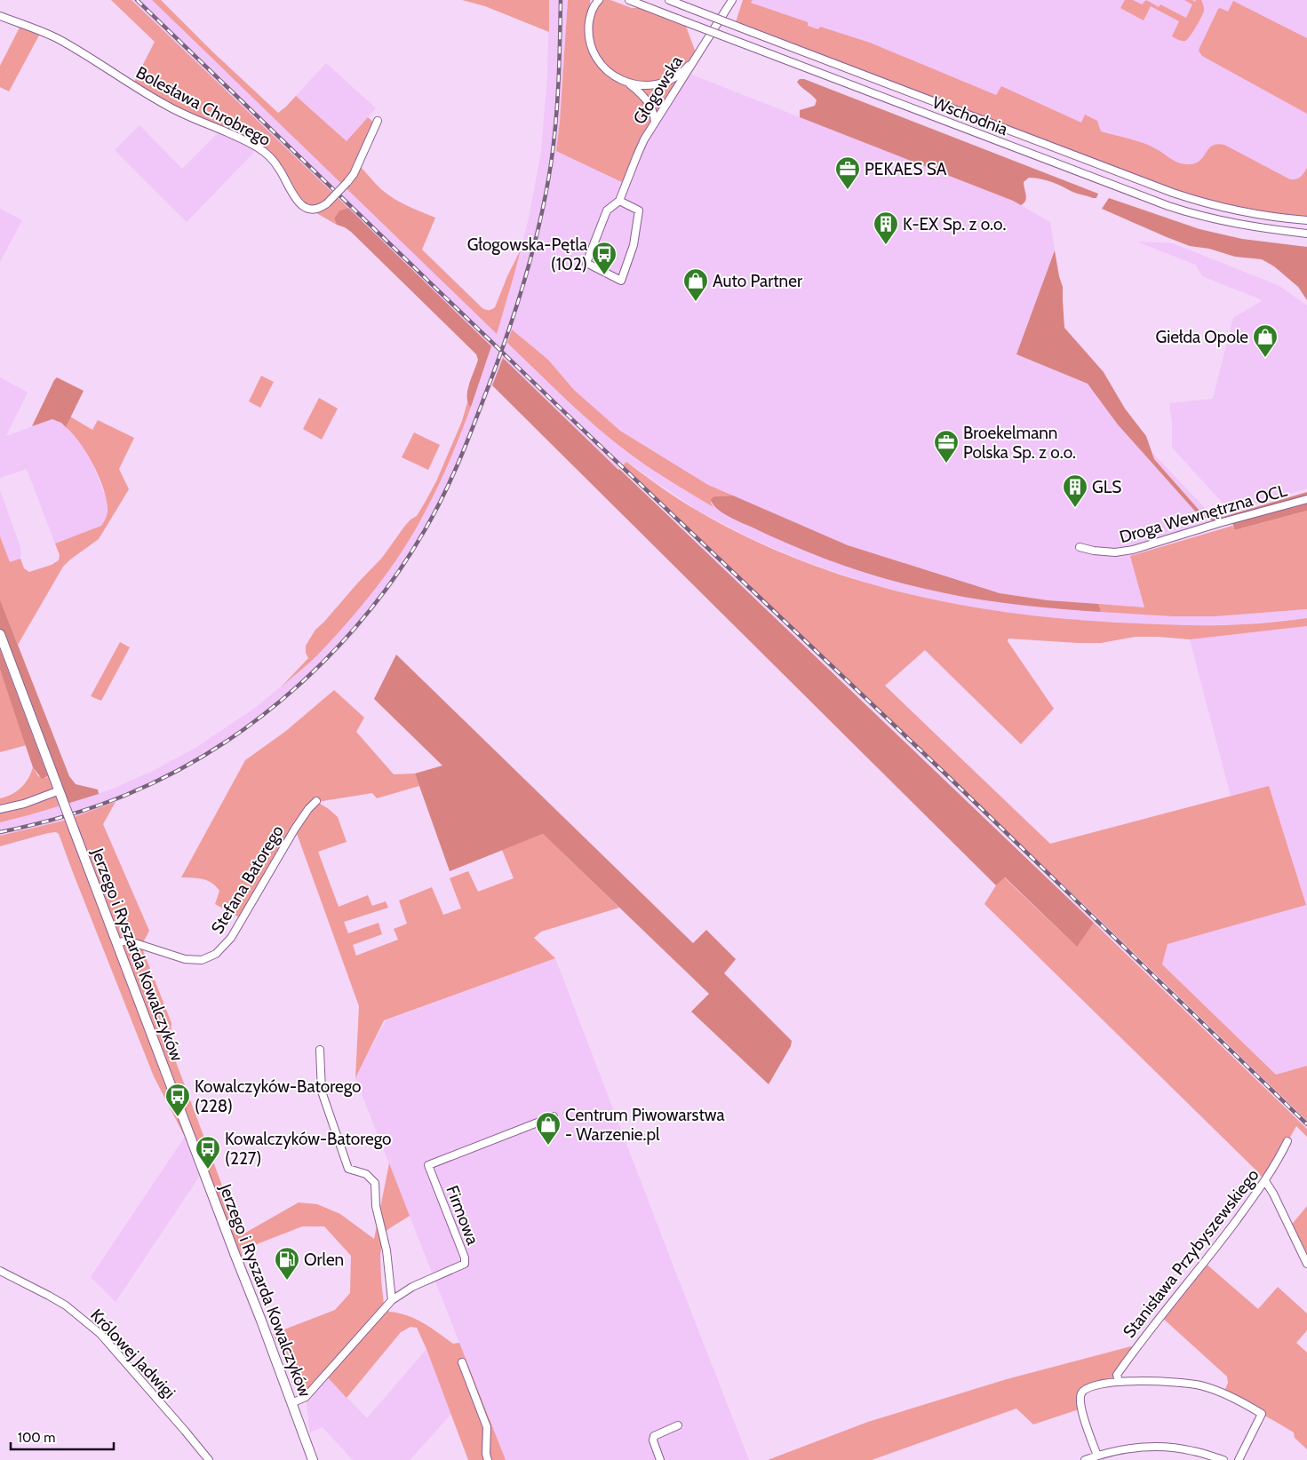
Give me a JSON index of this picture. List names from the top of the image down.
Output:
{
  "streets": {
    "main road": ["Jerzego i Ryszarda Kowalczyków"],
    "street": [
      "Głogowska",
      "Bolesława Chrobrego",
      "Wschodnia",
      "Droga Wewnętrzna OCL",
      "Stefana Batorego",
      "Firmowa",
      "Stanisława Przybyszewskiego",
      "Królowej Jadwigi"
    ]
  },
  "crossings": [
    ["Stefana Batorego", "Jerzego i Ryszarda Kowalczyków"],
    ["Jerzego i Ryszarda Kowalczyków", "Firmowa"]
  ],
  "places": {
    "office": ["PEKAES SA", "Broekelmann Polska Sp. z o.o."],
    "building": ["K-EX Sp. z o.o.", "GLS"],
    "bus stop": ["Głogowska-Pętla (102)", "Kowalczyków-Batorego (228)", "Kowalczyków-Batorego (227)"],
    "shop": ["Auto Partner", "Giełda Opole", "Centrum Piwowarstwa - Warzenie.pl"],
    "fuel station": ["Orlen"]
  },
  "scale_bar": "100 m"
}
